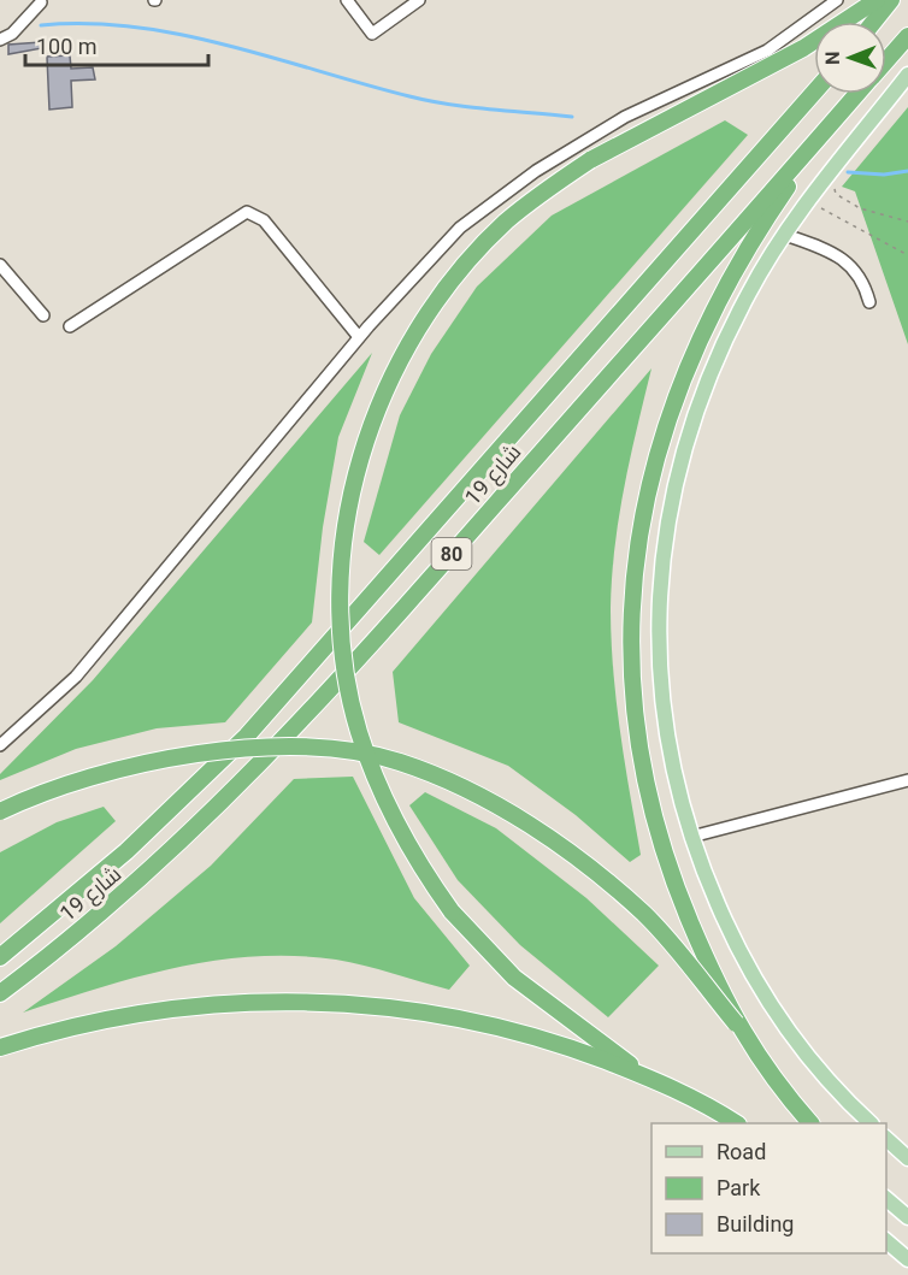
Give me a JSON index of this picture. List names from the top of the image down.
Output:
{
  "streets": {
    "highway": ["شارع 19", "80"]
  },
  "legend": ["Road", "Park", "Building"],
  "scale_bar": "100 m",
  "north": "left"
}
